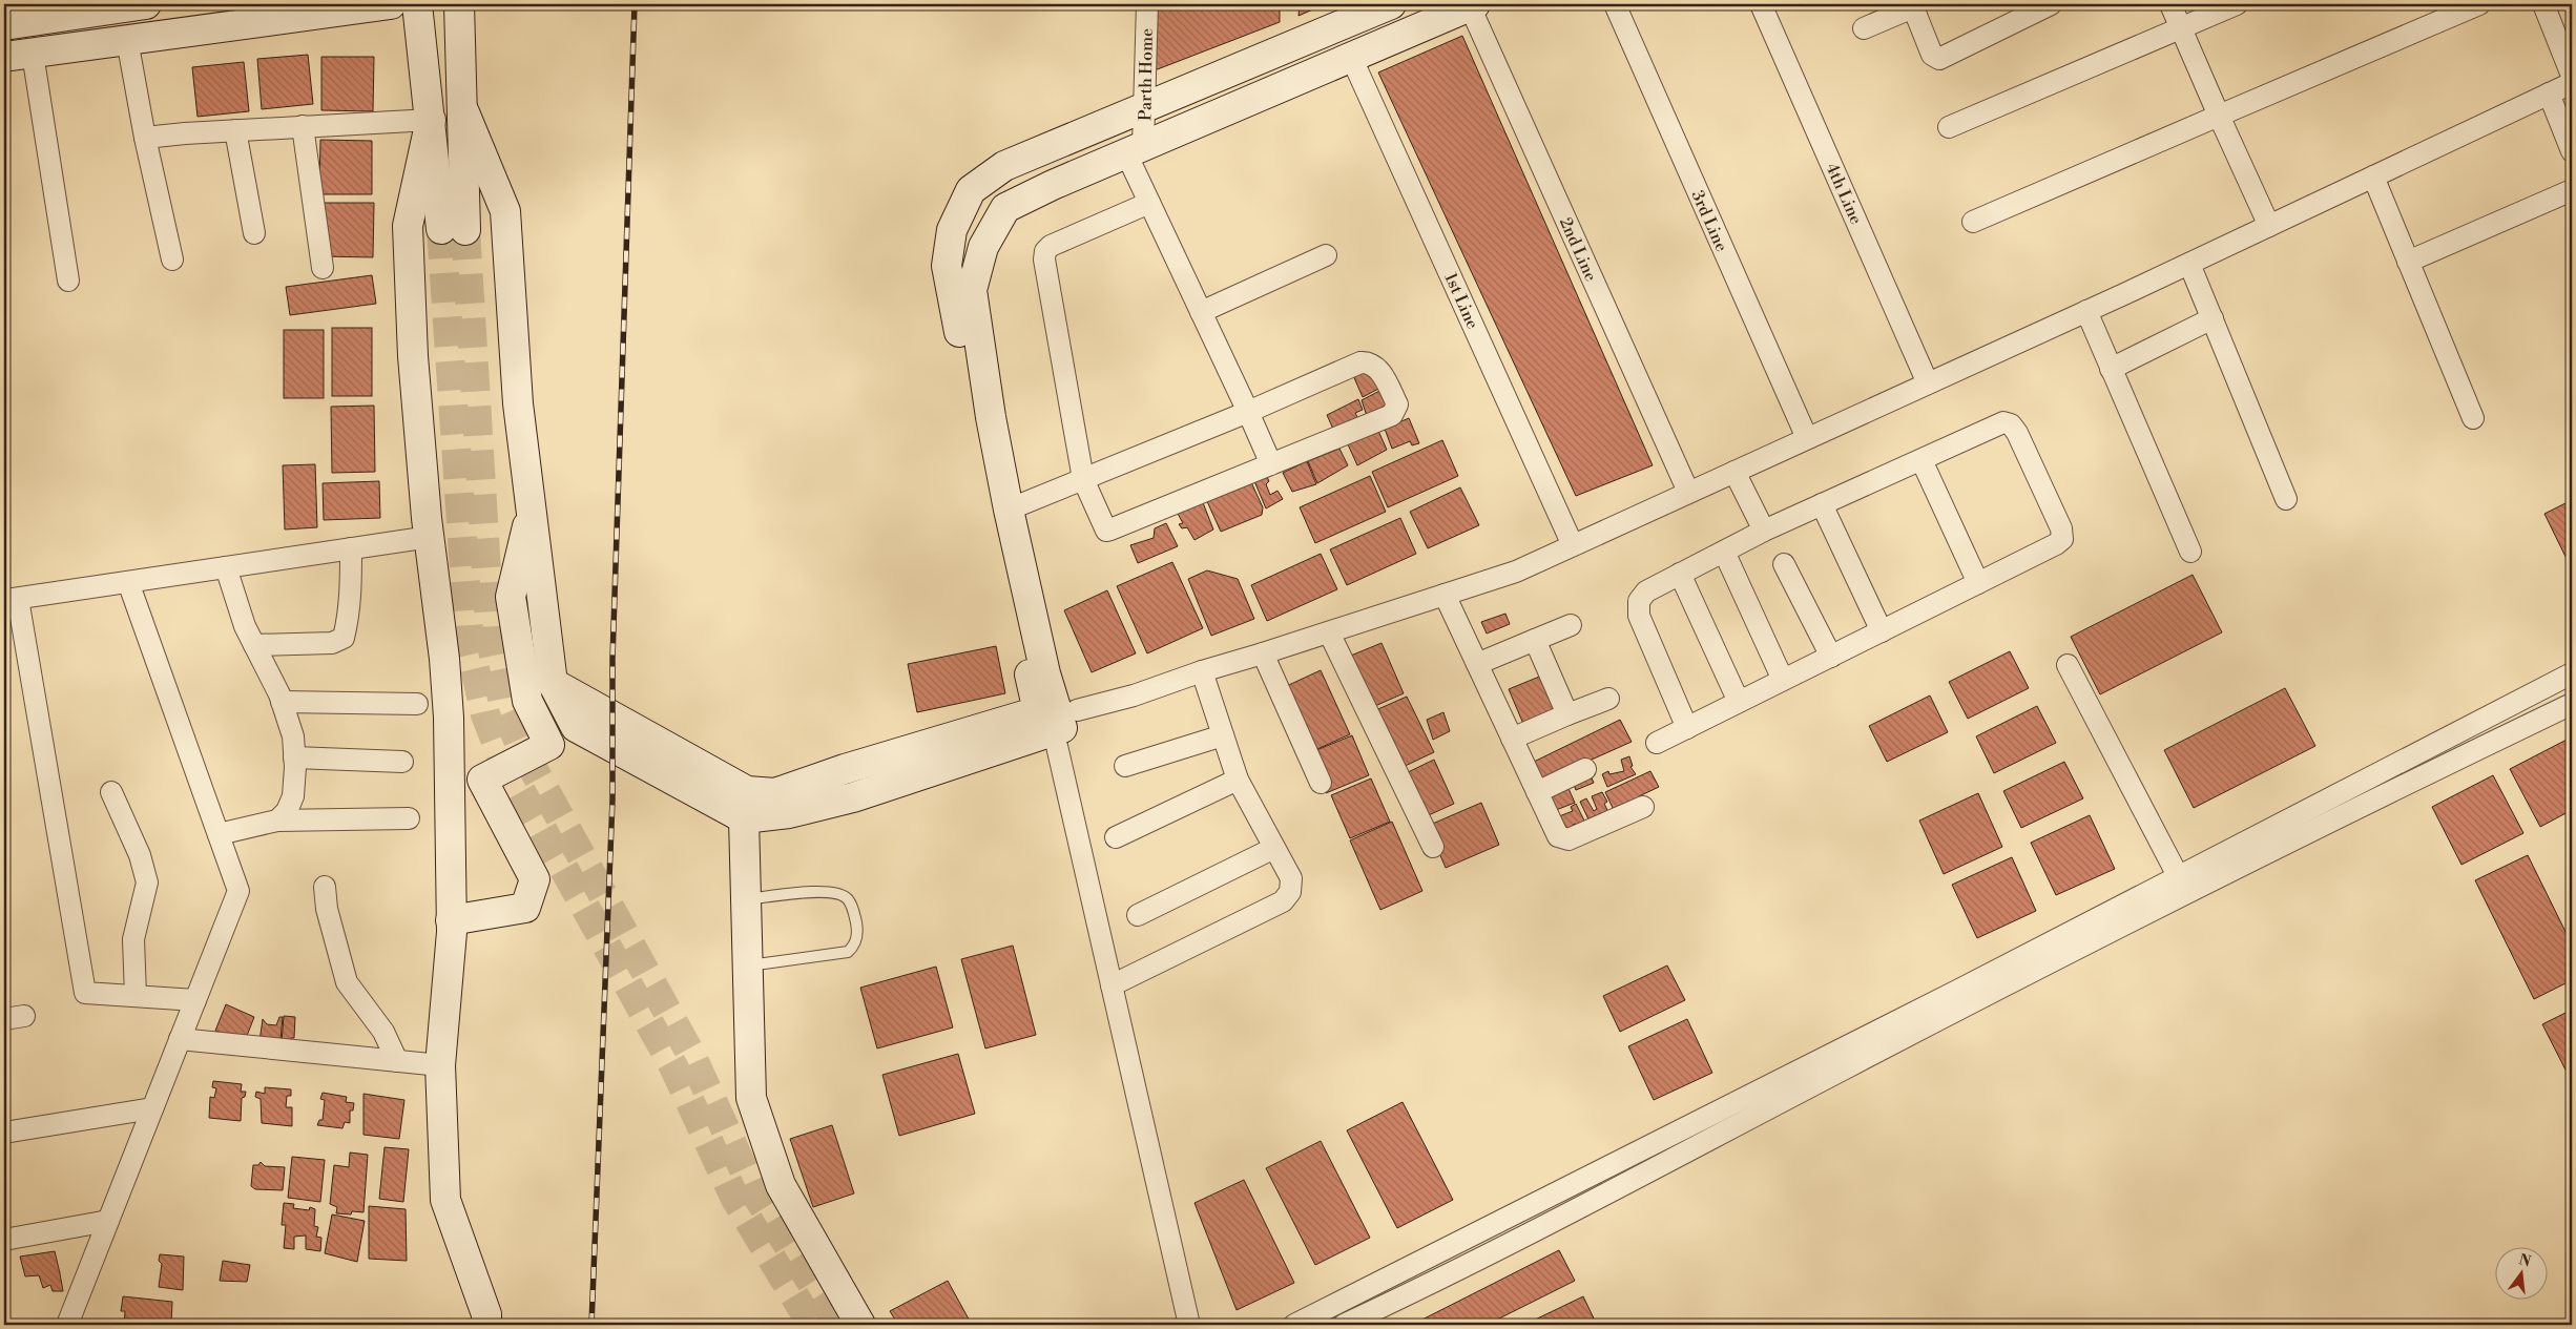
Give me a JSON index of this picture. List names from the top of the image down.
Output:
{
  "streets": {
    "street": [
      "Parth Home",
      "4th Line",
      "3rd Line",
      "2nd Line",
      "1st Line"
    ]
  },
  "north": "top"
}
